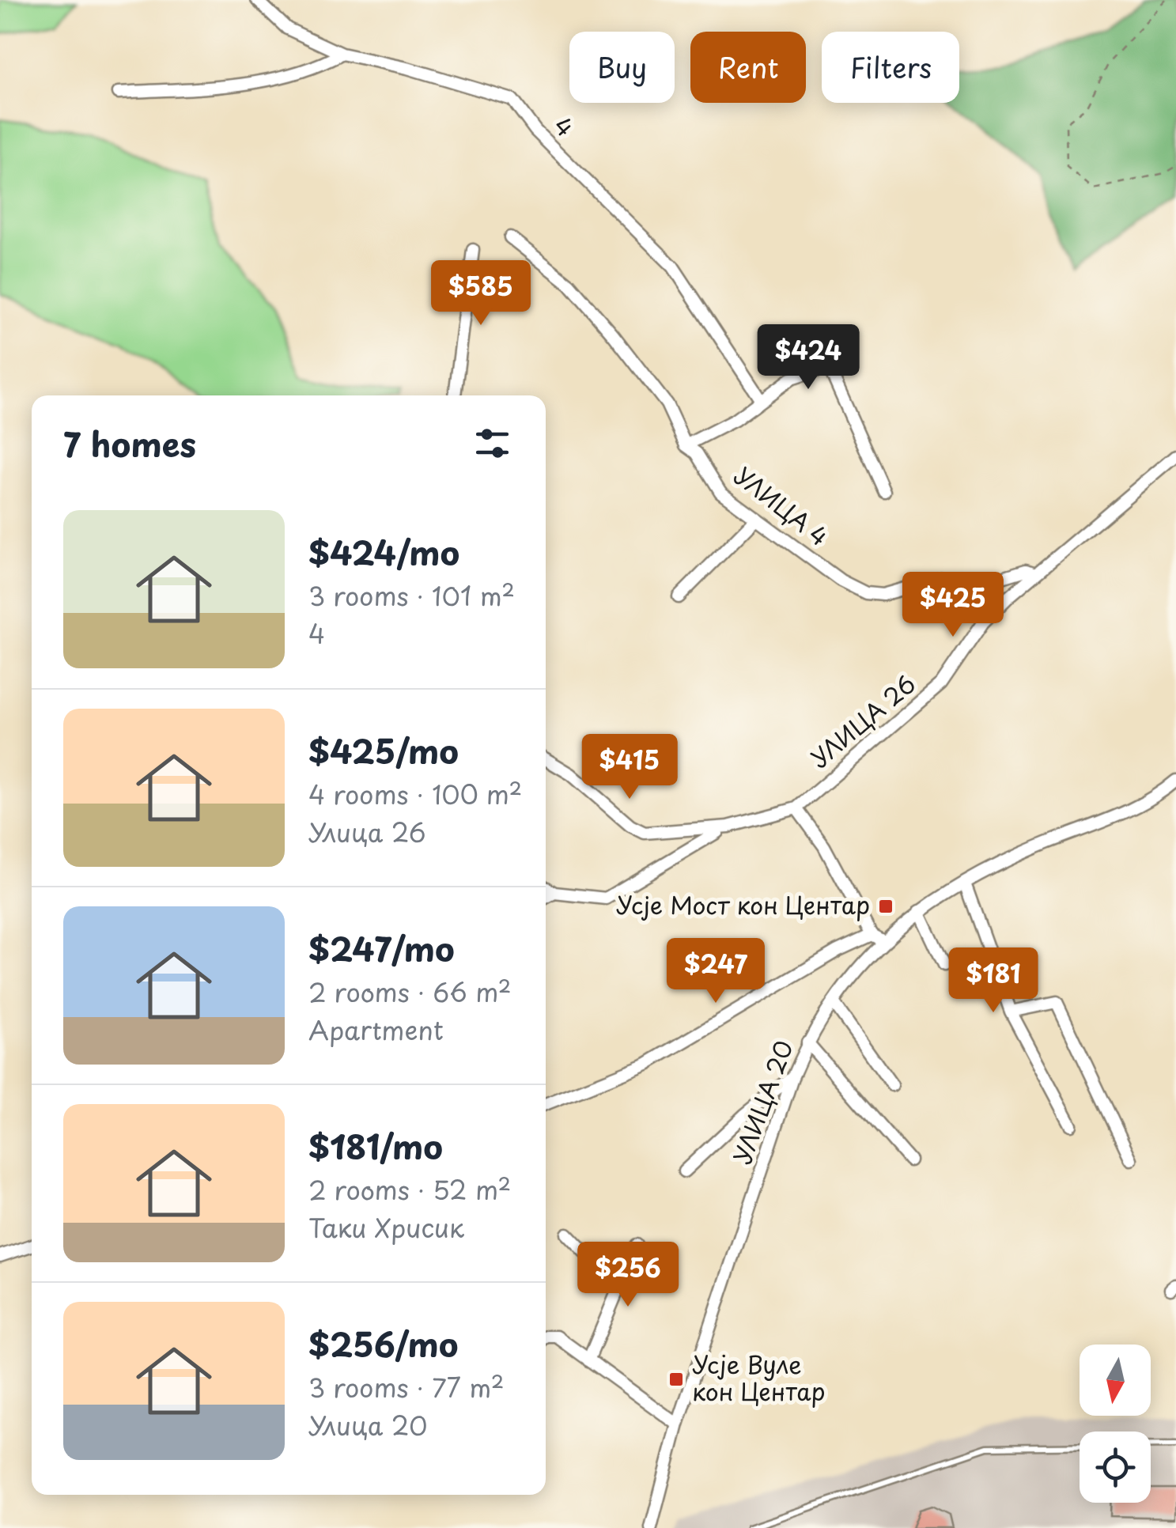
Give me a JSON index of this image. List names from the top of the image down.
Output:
{
  "streets": {
    "street": [
      "4",
      "УЛИЦА 4",
      "УЛИЦА 26",
      "УЛИЦА 20"
    ]
  },
  "crossings": [
    ["УЛИЦА 4", "УЛИЦА 26"]
  ],
  "places": {
    "transit": ["Усје Мост кон Центар", "Усје Вуле кон Центар"]
  },
  "north": "bottom",
  "page": {
    "chip": ["Buy", "Rent", "Filters"],
    "price": [
      "$585",
      "$424",
      "$425",
      "$415",
      "$247",
      "$181",
      "$256"
    ],
    "heading": "7 homes",
    "list": [
      {
        "name": "$424/mo",
        "note": "3 rooms · 101 m² · 4"
      },
      {
        "name": "$425/mo",
        "note": "4 rooms · 100 m² · Улица 26"
      },
      {
        "name": "$247/mo",
        "note": "2 rooms · 66 m² · Apartment"
      },
      {
        "name": "$181/mo",
        "note": "2 rooms · 52 m² · Таки Хрисик"
      },
      {
        "name": "$256/mo",
        "note": "3 rooms · 77 m² · Улица 20"
      }
    ]
  }
}
